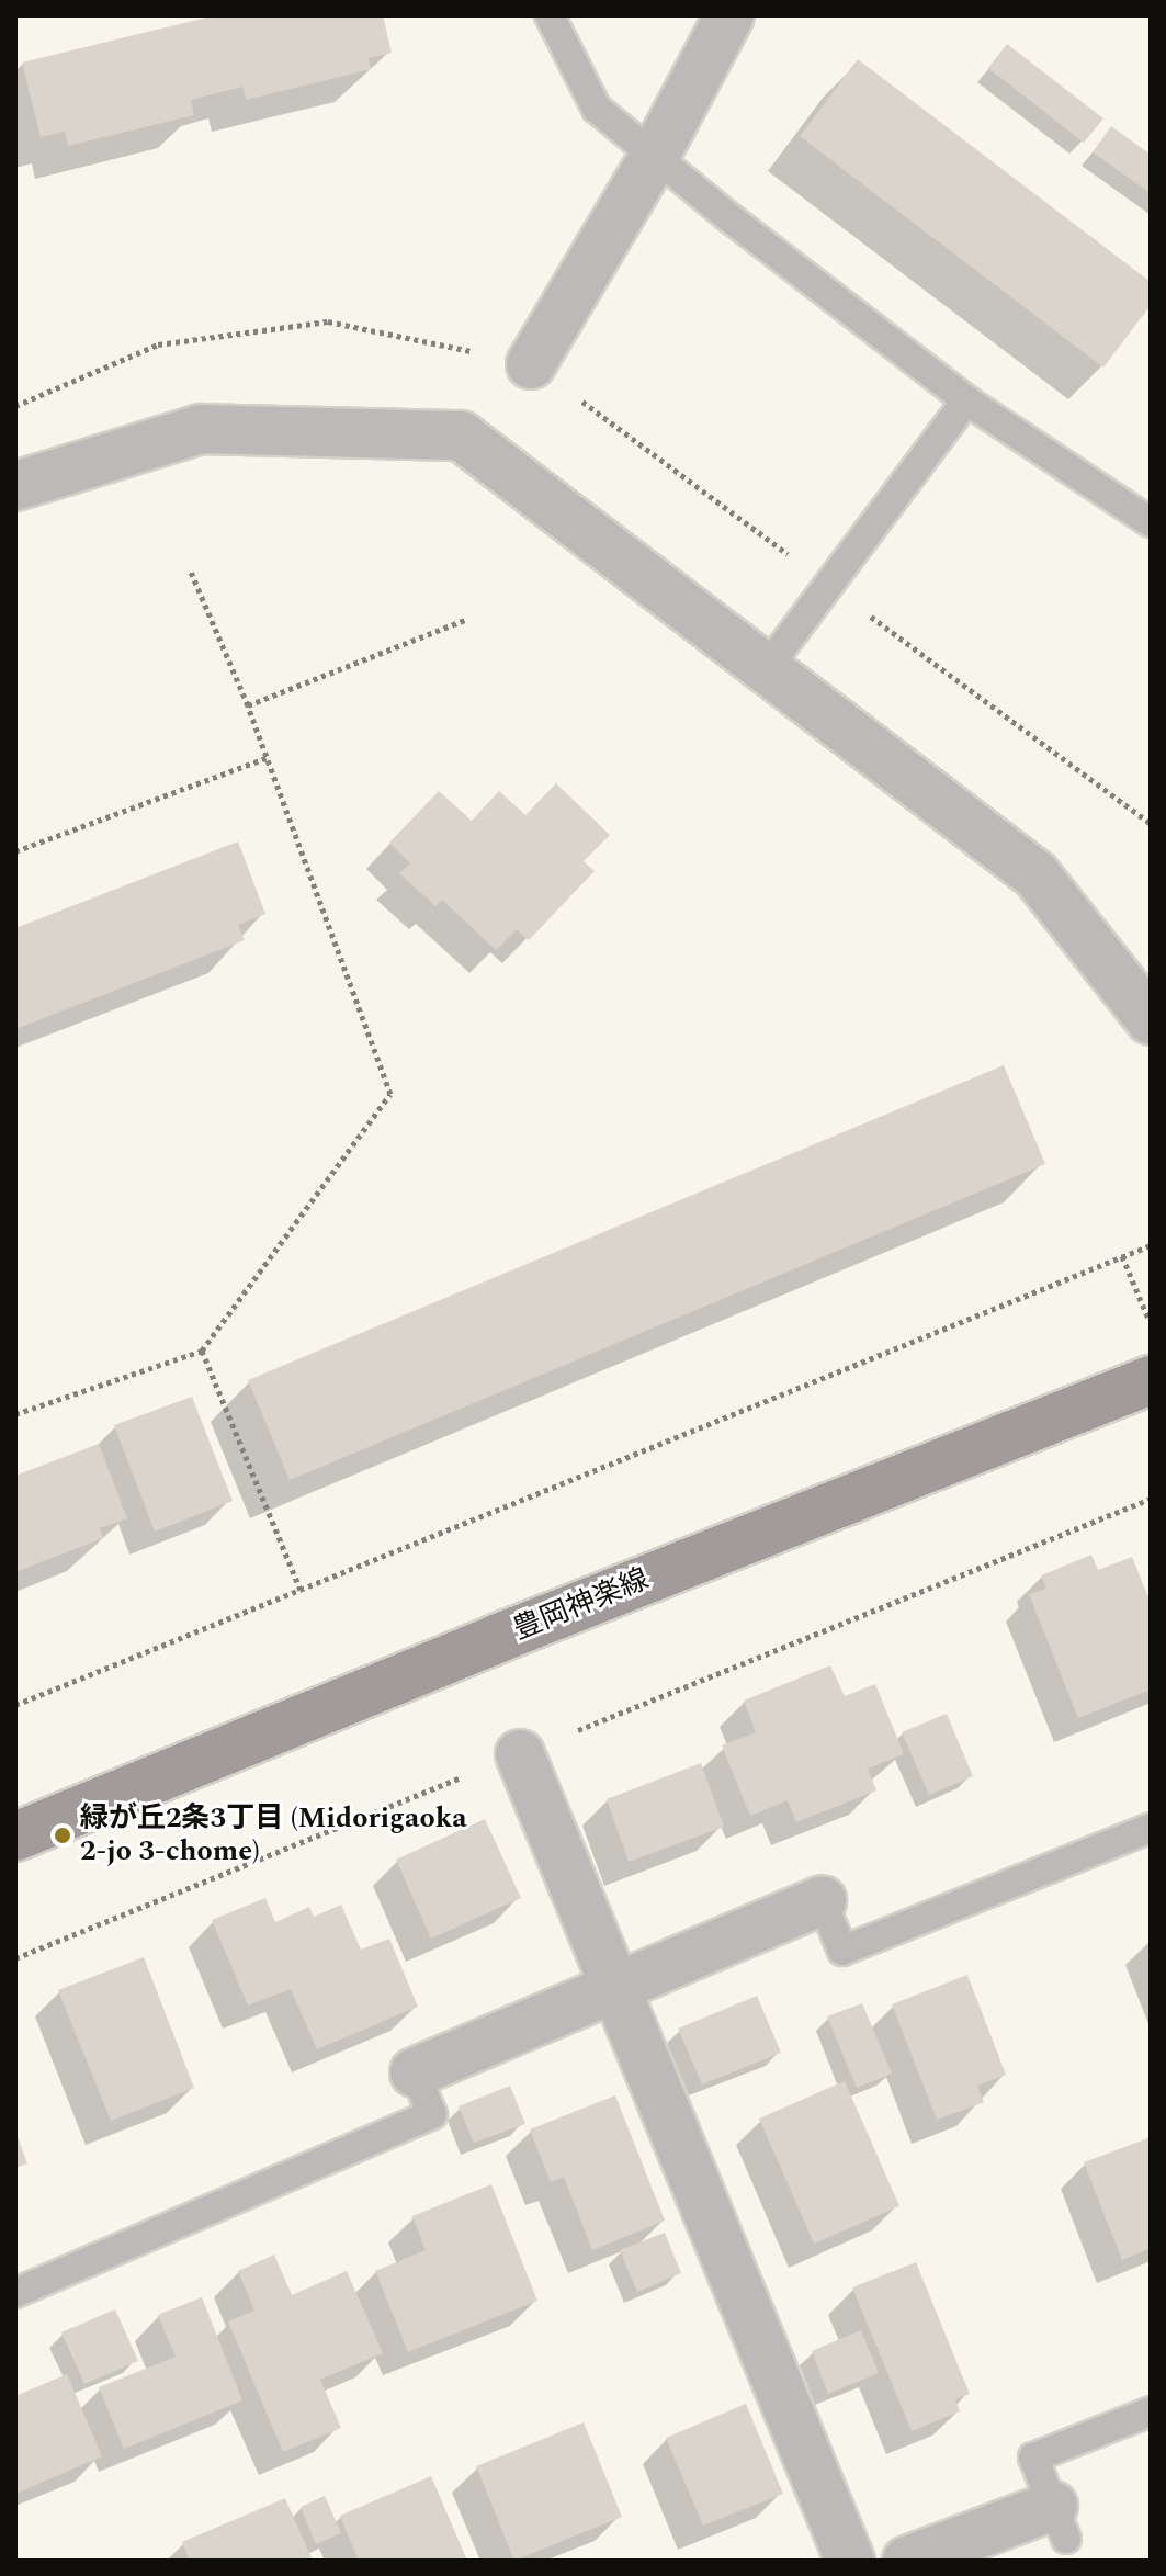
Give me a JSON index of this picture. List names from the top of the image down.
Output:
{
  "streets": {
    "street": ["豊岡神楽線"]
  },
  "places": ["緑が丘2条3丁目 (Midorigaoka 2-jo 3-chome)"]
}
